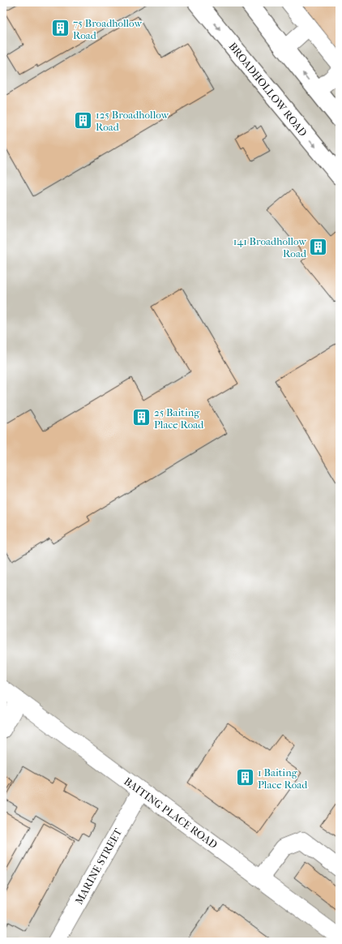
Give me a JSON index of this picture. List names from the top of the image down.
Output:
{
  "streets": {
    "main road": ["BROADHOLLOW ROAD"],
    "street": ["BAITING PLACE ROAD", "MARINE STREET"]
  },
  "crossings": [
    ["BAITING PLACE ROAD", "MARINE STREET"]
  ],
  "places": {
    "building": [
      "75 Broadhollow Road",
      "125 Broadhollow Road",
      "141 Broadhollow Road",
      "25 Baiting Place Road",
      "1 Baiting Place Road"
    ]
  }
}
